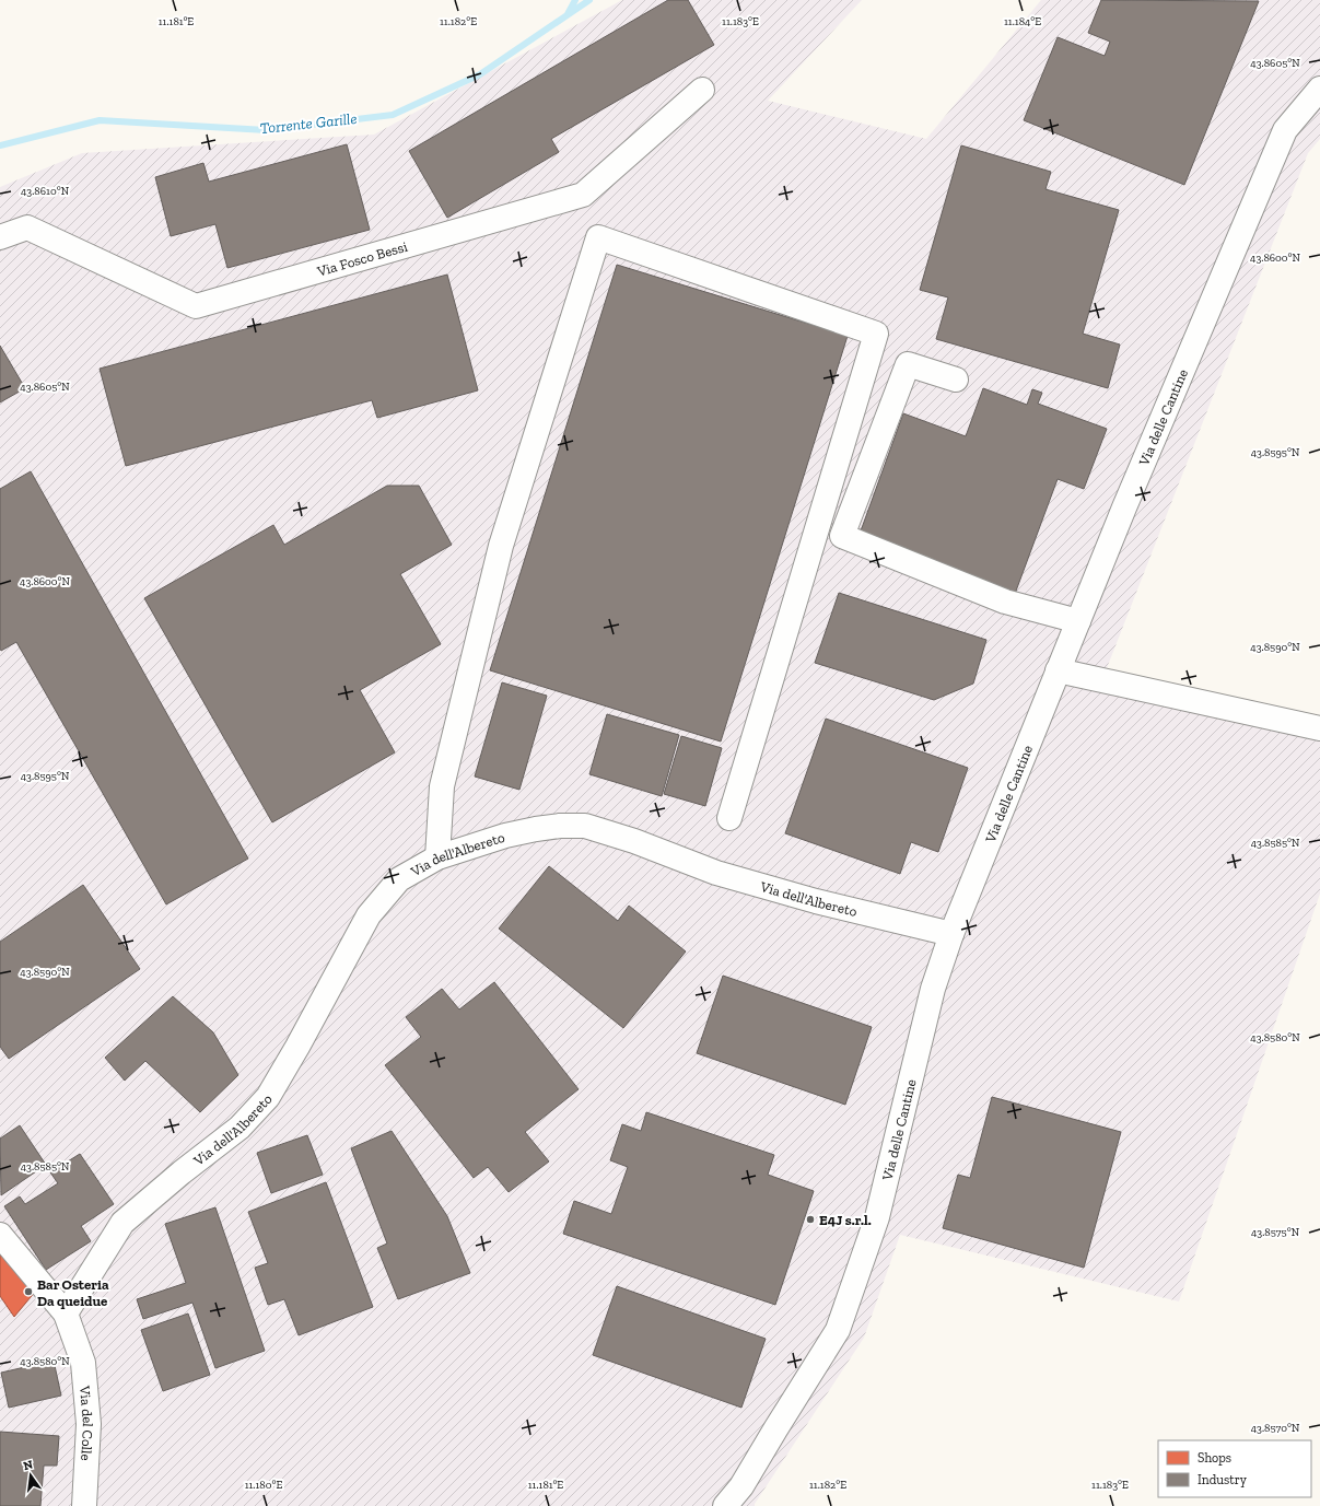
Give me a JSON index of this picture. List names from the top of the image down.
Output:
{
  "streets": {
    "street": [
      "Via Fosco Bessi",
      "Via delle Cantine",
      "Via dell'Albereto",
      "Via del Colle"
    ]
  },
  "crossings": [
    ["Via delle Cantine", "Via dell'Albereto"],
    ["Via dell'Albereto", "Via del Colle"]
  ],
  "water": ["Torrente Garille"],
  "places": ["E4J s.r.l.", "Bar Osteria Da queidue"],
  "legend": ["Shops", "Industry"],
  "north": "top",
  "coordinates": [
    "11.181°E",
    "11.182°E",
    "11.183°E",
    "11.184°E",
    "43.8605°N",
    "43.8610°N",
    "43.8600°N",
    "43.8595°N",
    "43.8590°N",
    "43.8585°N",
    "43.8580°N",
    "43.8575°N",
    "43.8570°N",
    "11.180°E"
  ]
}
